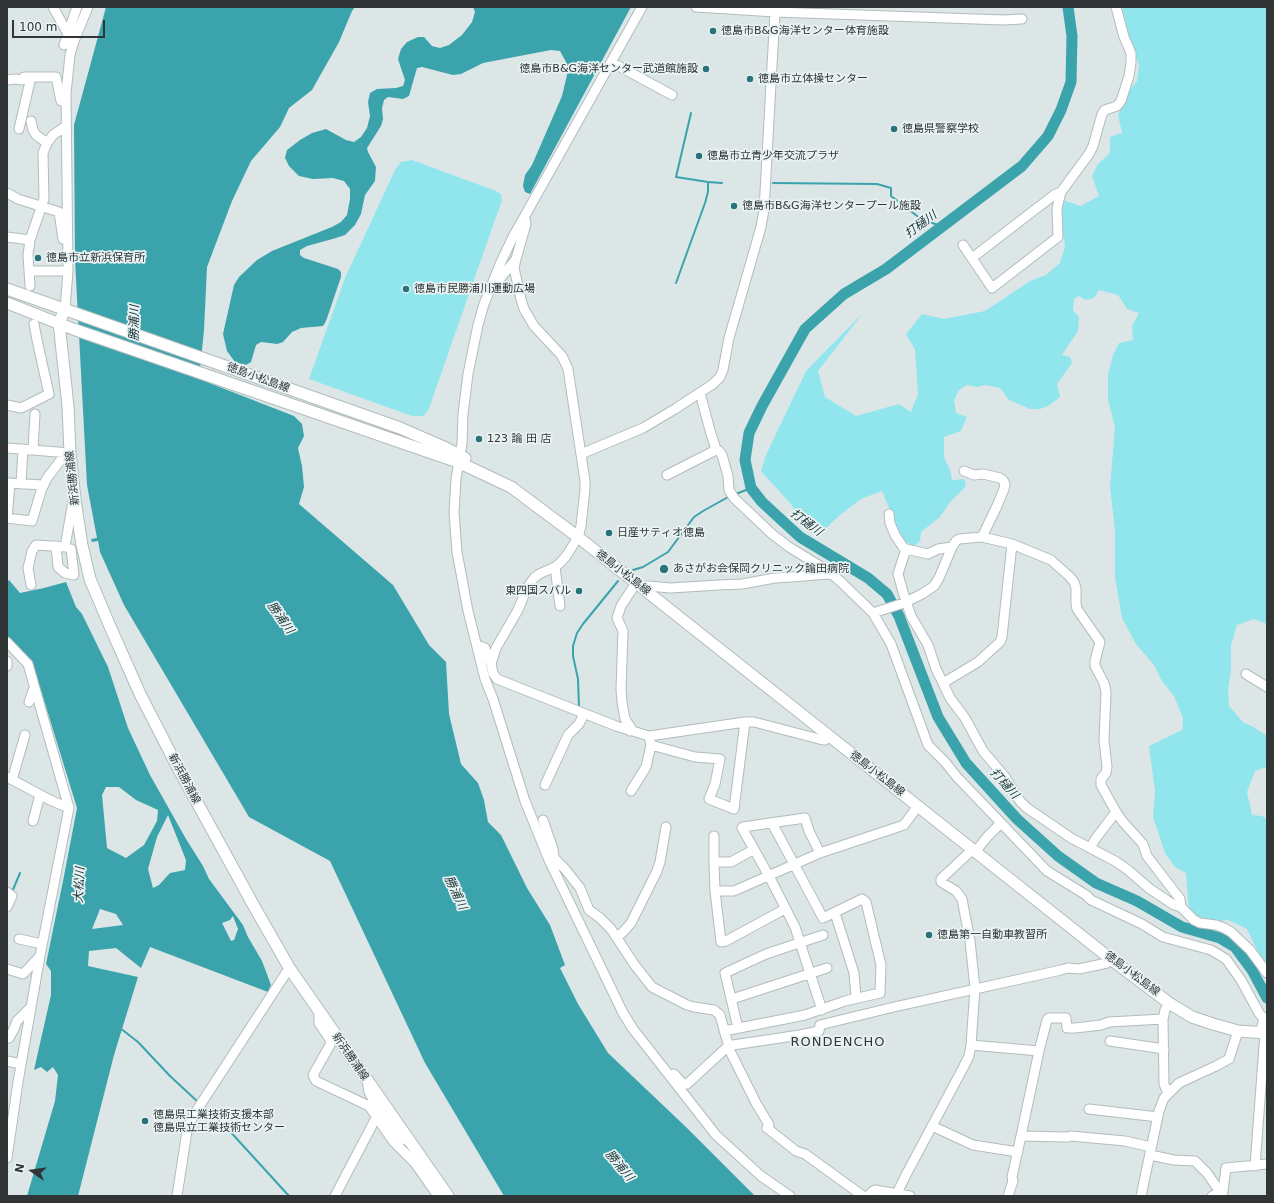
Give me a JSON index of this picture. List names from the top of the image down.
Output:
{
  "streets": {
    "main road": ["徳島小松島線", "新浜勝浦線"]
  },
  "crossings": [
    ["徳島小松島線", "新浜勝浦線"]
  ],
  "districts": ["RONDENCHO"],
  "water": ["打樋川", "勝浦川", "大松川"],
  "places": [
    "徳島市B&G海洋センター体育施設",
    "徳島市B&G海洋センター武道館施設",
    "徳島市立体操センター",
    "徳島県警察学校",
    "徳島市立青少年交流プラザ",
    "徳島市B&G海洋センタープール施設",
    "徳島市立新浜保育所",
    "徳島市民勝浦川運動広場",
    "123 論 田 店",
    "日産サティオ徳島",
    "あさがお会保岡クリニック論田病院",
    "東四国スバル",
    "徳島第一自動車教習所",
    "徳島県工業技術支援本部 徳島県立工業技術センター"
  ],
  "scale_bar": "100 m",
  "north": "left"
}
